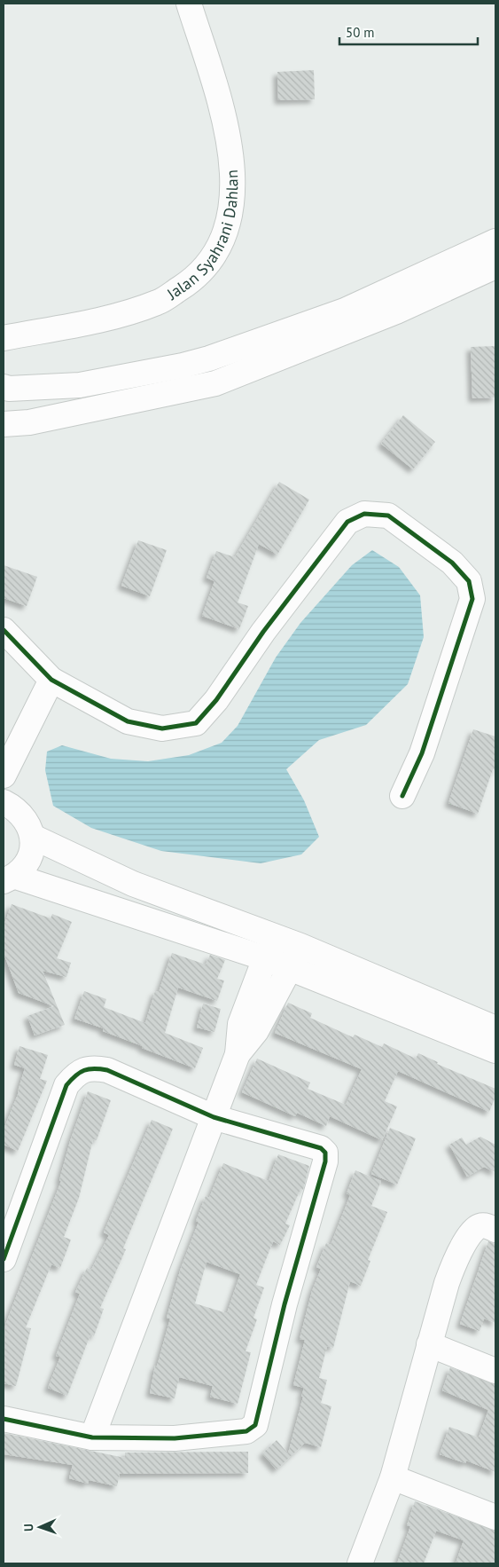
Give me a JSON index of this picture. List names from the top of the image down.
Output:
{
  "streets": {
    "street": ["Jalan Syahrani Dahlan"]
  },
  "scale_bar": "50 m",
  "north": "left"
}
